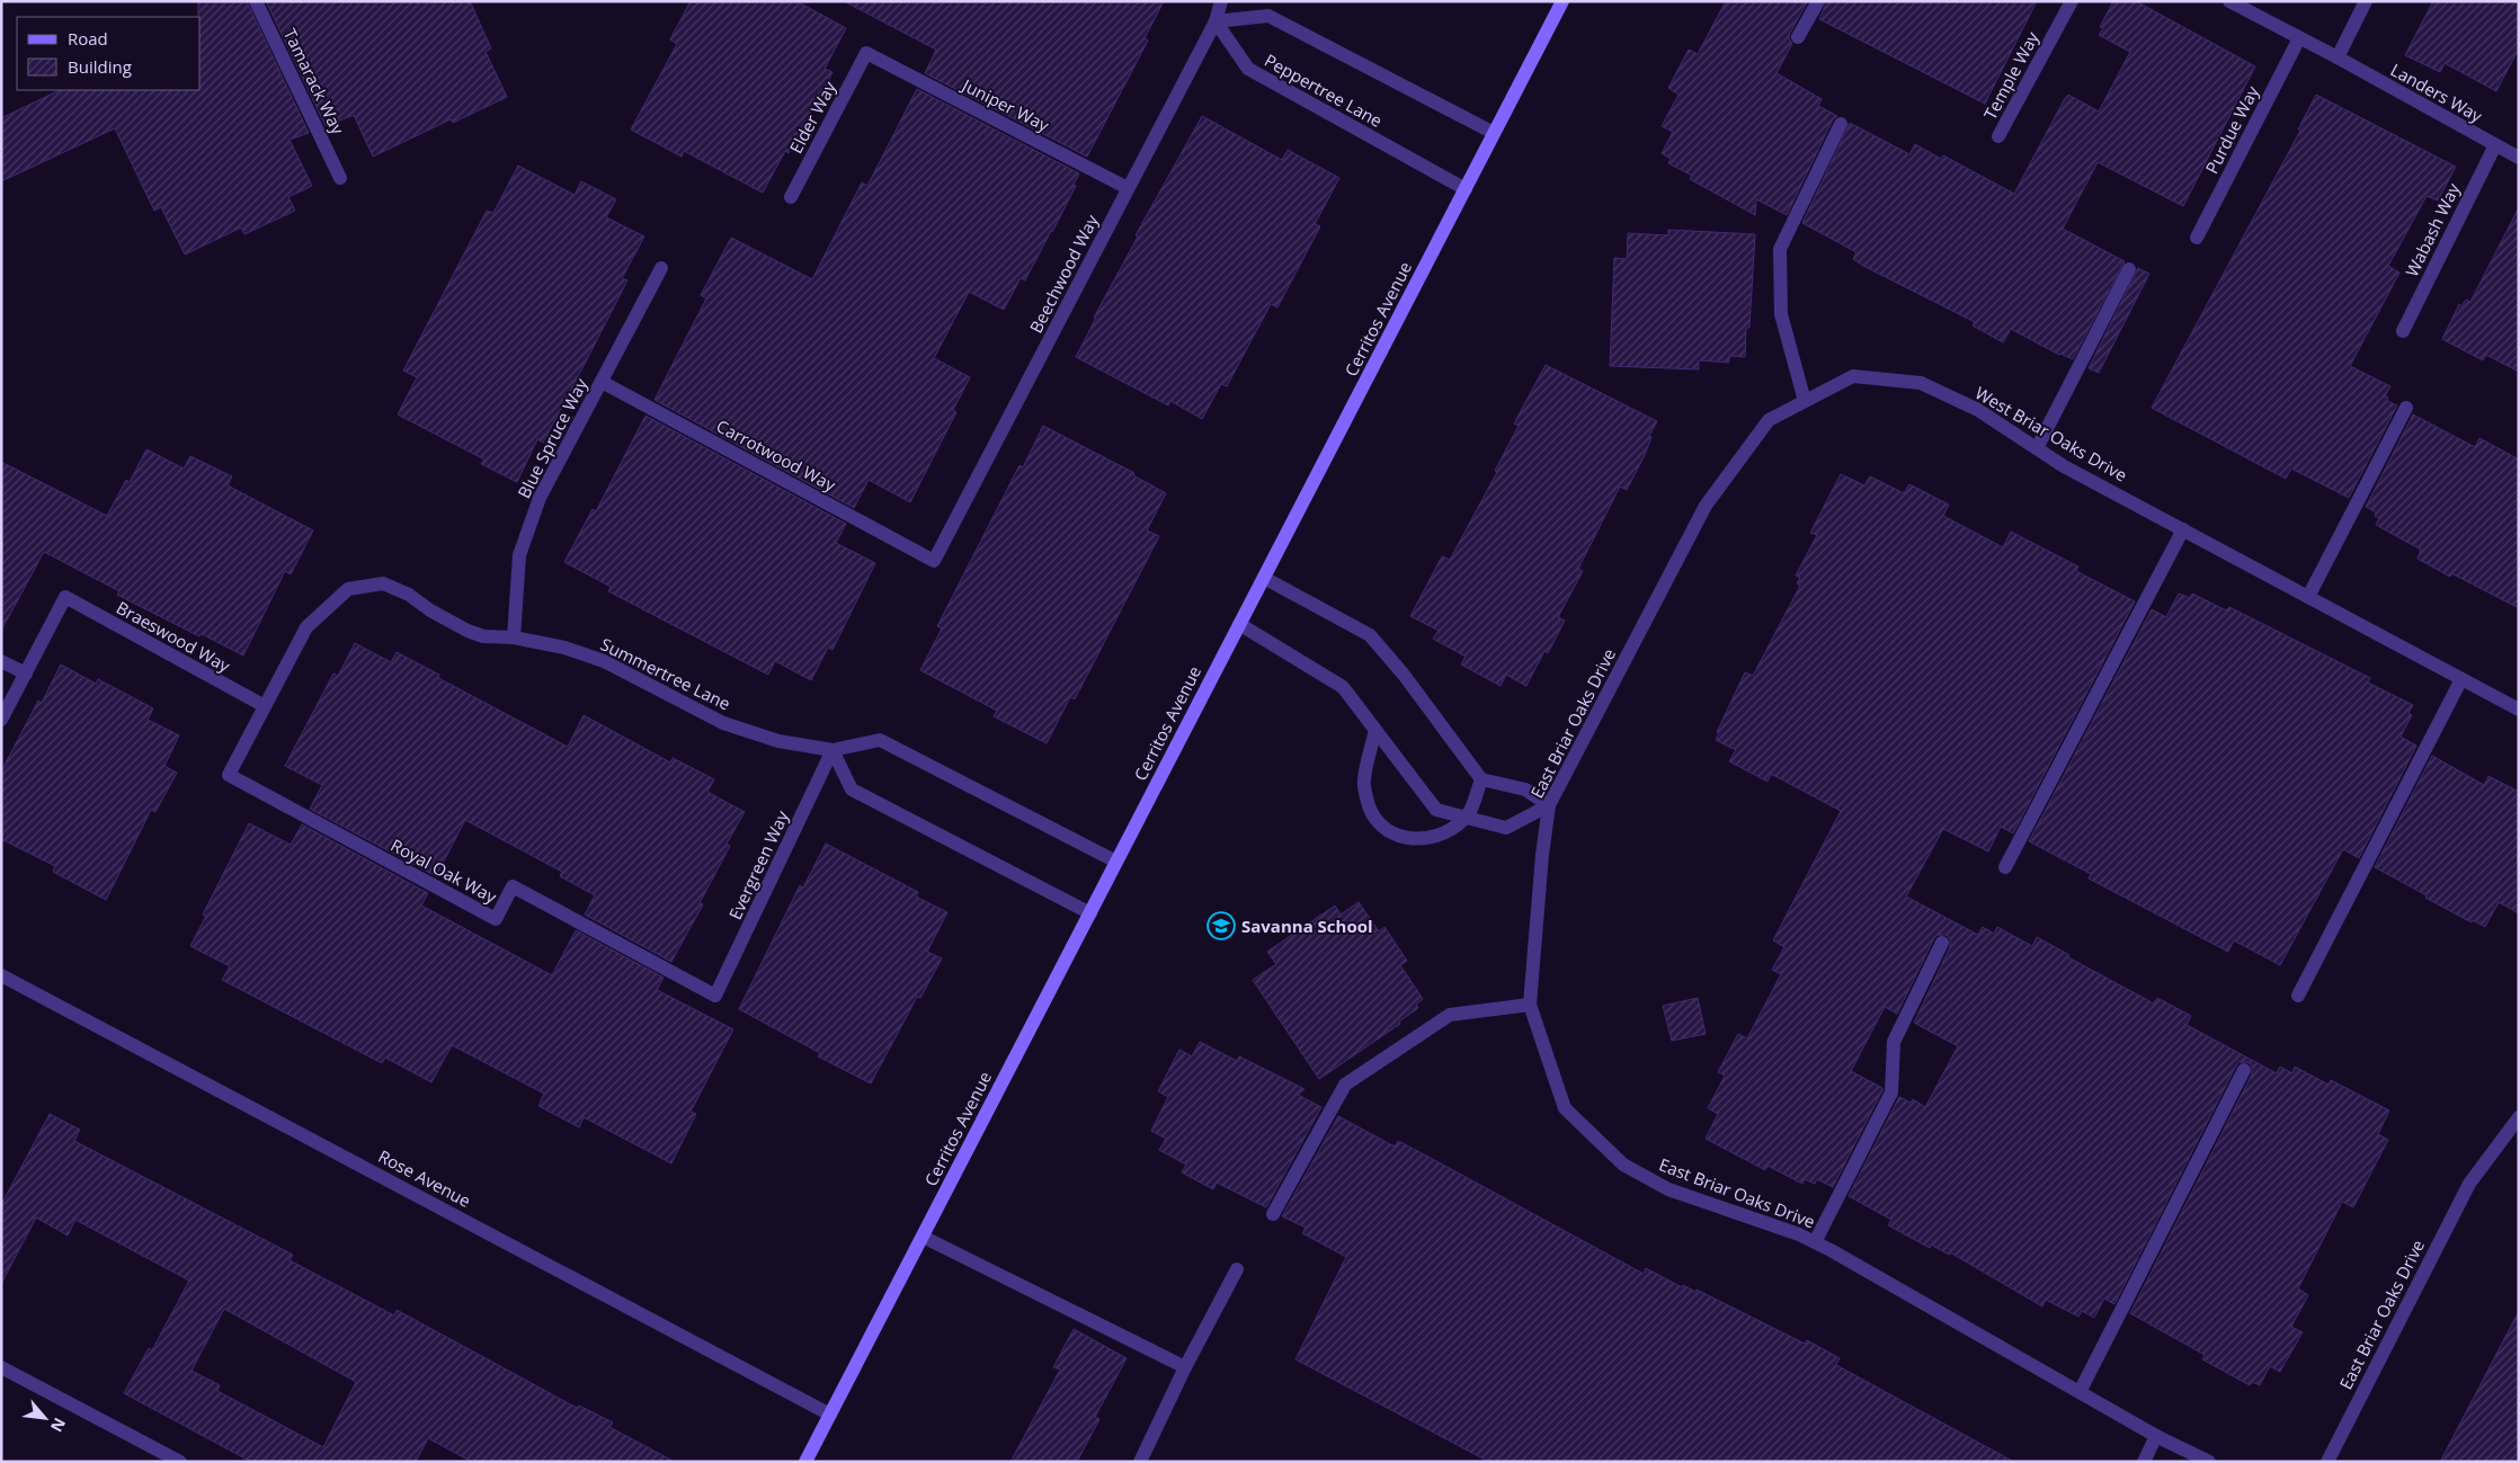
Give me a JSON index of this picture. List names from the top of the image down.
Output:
{
  "streets": {
    "main road": ["Cerritos Avenue"],
    "street": [
      "Temple Way",
      "Tamarack Way",
      "Peppertree Lane",
      "Landers Way",
      "Juniper Way",
      "Elder Way",
      "Purdue Way",
      "Wabash Way",
      "Beechwood Way",
      "West Briar Oaks Drive",
      "Blue Spruce Way",
      "Carrotwood Way",
      "Braeswood Way",
      "Summertree Lane",
      "East Briar Oaks Drive",
      "Evergreen Way",
      "Royal Oak Way",
      "Rose Avenue"
    ]
  },
  "crossings": [
    ["Peppertree Lane", "Beechwood Way"],
    ["Peppertree Lane", "Cerritos Avenue"],
    ["Landers Way", "Purdue Way"],
    ["Landers Way", "Wabash Way"],
    ["Juniper Way", "Elder Way"],
    ["Juniper Way", "Beechwood Way"],
    ["Beechwood Way", "Carrotwood Way"],
    ["Cerritos Avenue", "Summertree Lane"],
    ["Cerritos Avenue", "Rose Avenue"],
    ["West Briar Oaks Drive", "East Briar Oaks Drive"],
    ["Blue Spruce Way", "Carrotwood Way"],
    ["Blue Spruce Way", "Summertree Lane"],
    ["Braeswood Way", "Summertree Lane"],
    ["Summertree Lane", "Evergreen Way"],
    ["Summertree Lane", "Royal Oak Way"],
    ["Evergreen Way", "Royal Oak Way"]
  ],
  "places": {
    "school or university": ["Savanna School"]
  },
  "legend": ["Road", "Building"],
  "north": "bottom right"
}
